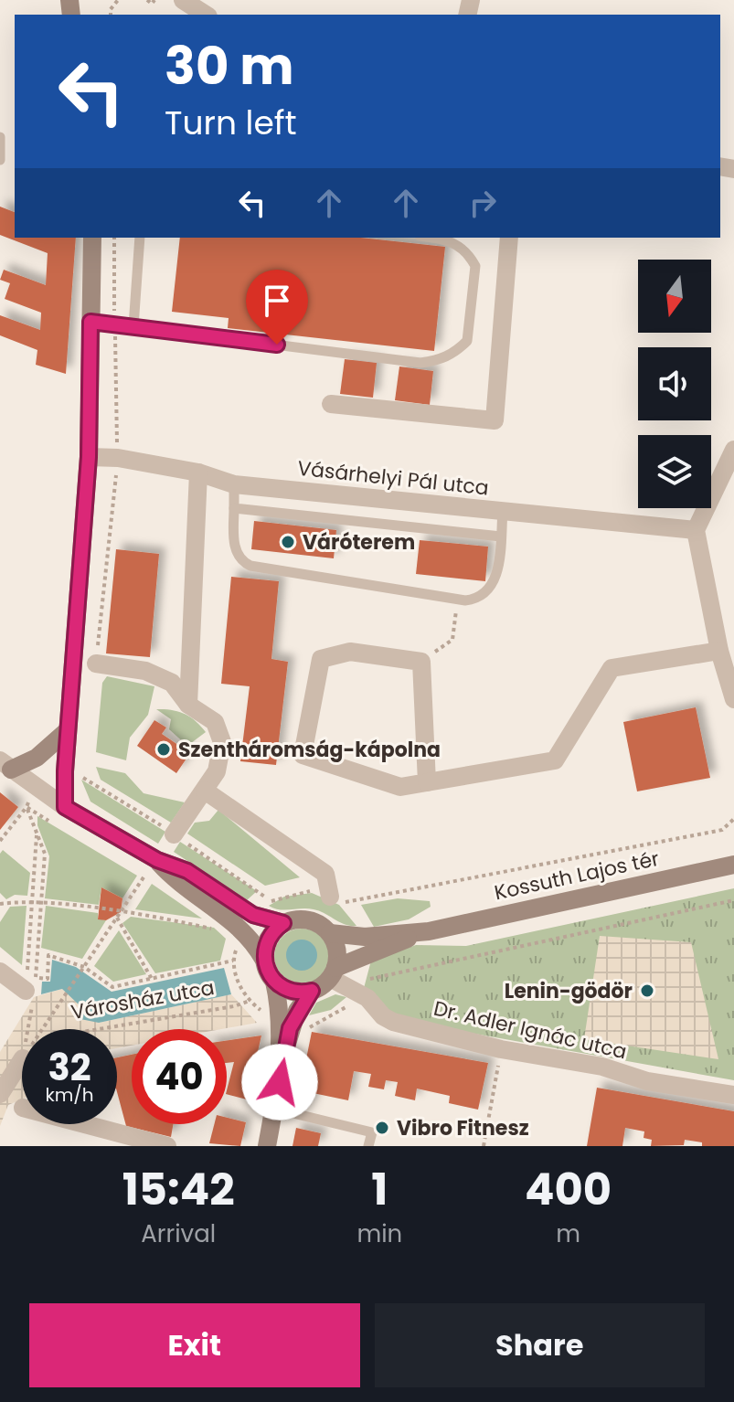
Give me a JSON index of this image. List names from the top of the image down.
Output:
{
  "streets": {
    "street": ["Vásárhelyi Pál utca", "Kossuth Lajos tér", "Dr. Adler Ignác utca"],
    "path": ["Városház utca"]
  },
  "crossings": [
    ["Kossuth Lajos tér", "Dr. Adler Ignác utca"]
  ],
  "places": [
    "Váróterem",
    "Szentháromság-kápolna",
    "Lenin-gödör",
    "Vibro Fitnesz"
  ],
  "north": "bottom",
  "page": {
    "turn": ["30 m", "Turn left"],
    "speed": "32 km/h",
    "limit": "40",
    "eta": [
      "15:42",
      "Arrival",
      "1",
      "min",
      "400",
      "m"
    ],
    "buttons": ["Exit", "Share"]
  }
}
